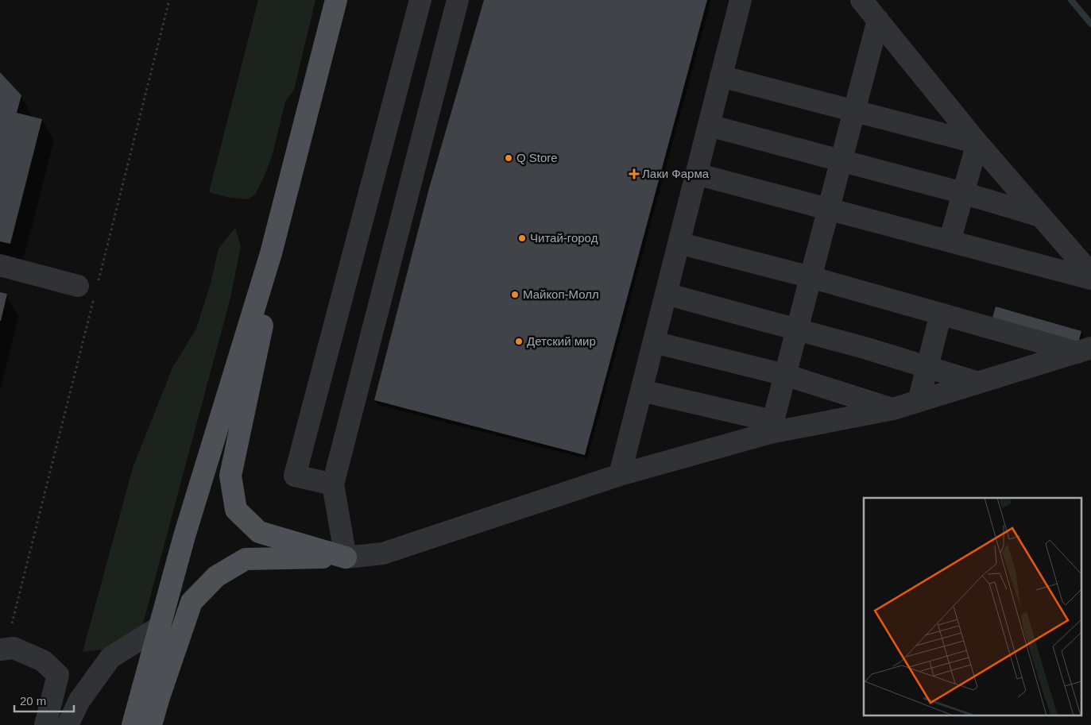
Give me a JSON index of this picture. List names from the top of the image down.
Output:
{
  "places": {
    "other": [
      "Q Store",
      "Читай-город",
      "Майкоп-Молл",
      "Детский мир"
    ],
    "health": ["Лаки Фарма"]
  },
  "scale_bar": "20 m"
}
